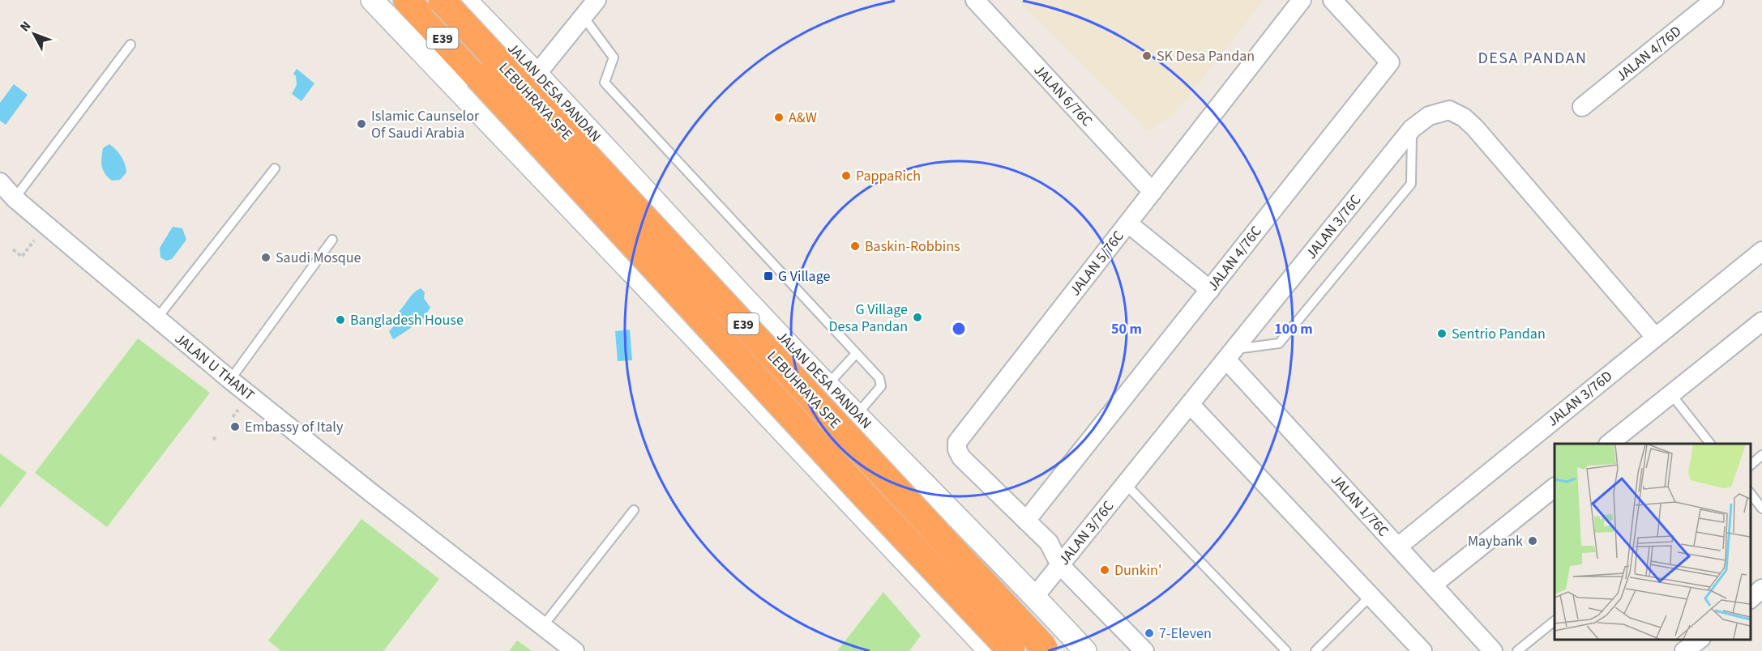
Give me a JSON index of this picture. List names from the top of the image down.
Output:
{
  "streets": {
    "highway": ["E39", "LEBUHRAYA SPE"],
    "street": [
      "JALAN 4/76D",
      "JALAN DESA PANDAN",
      "JALAN 6/76C",
      "JALAN 3/76C",
      "JALAN 4/76C",
      "JALAN 5/76C",
      "JALAN U THANT",
      "JALAN 3/76D",
      "JALAN 1/76C"
    ]
  },
  "crossings": [
    ["JALAN DESA PANDAN", "JALAN 3/76C"],
    ["JALAN 6/76C", "JALAN 5/76C"],
    ["JALAN 3/76C", "JALAN 3/76D"],
    ["JALAN 3/76C", "JALAN 1/76C"],
    ["JALAN 4/76C", "JALAN 5/76C"],
    ["JALAN 3/76D", "JALAN 1/76C"]
  ],
  "districts": ["DESA PANDAN"],
  "places": {
    "other": [
      "SK Desa Pandan",
      "A&W",
      "Islamic Caunselor Of Saudi Arabia",
      "PappaRich",
      "Baskin-Robbins",
      "Saudi Mosque",
      "G Village Desa Pandan",
      "Bangladesh House",
      "Sentrio Pandan",
      "Embassy of Italy",
      "Maybank",
      "Dunkin'",
      "7-Eleven"
    ],
    "transit": ["G Village"]
  },
  "north": "top left",
  "rings": ["50 m", "100 m"]
}
